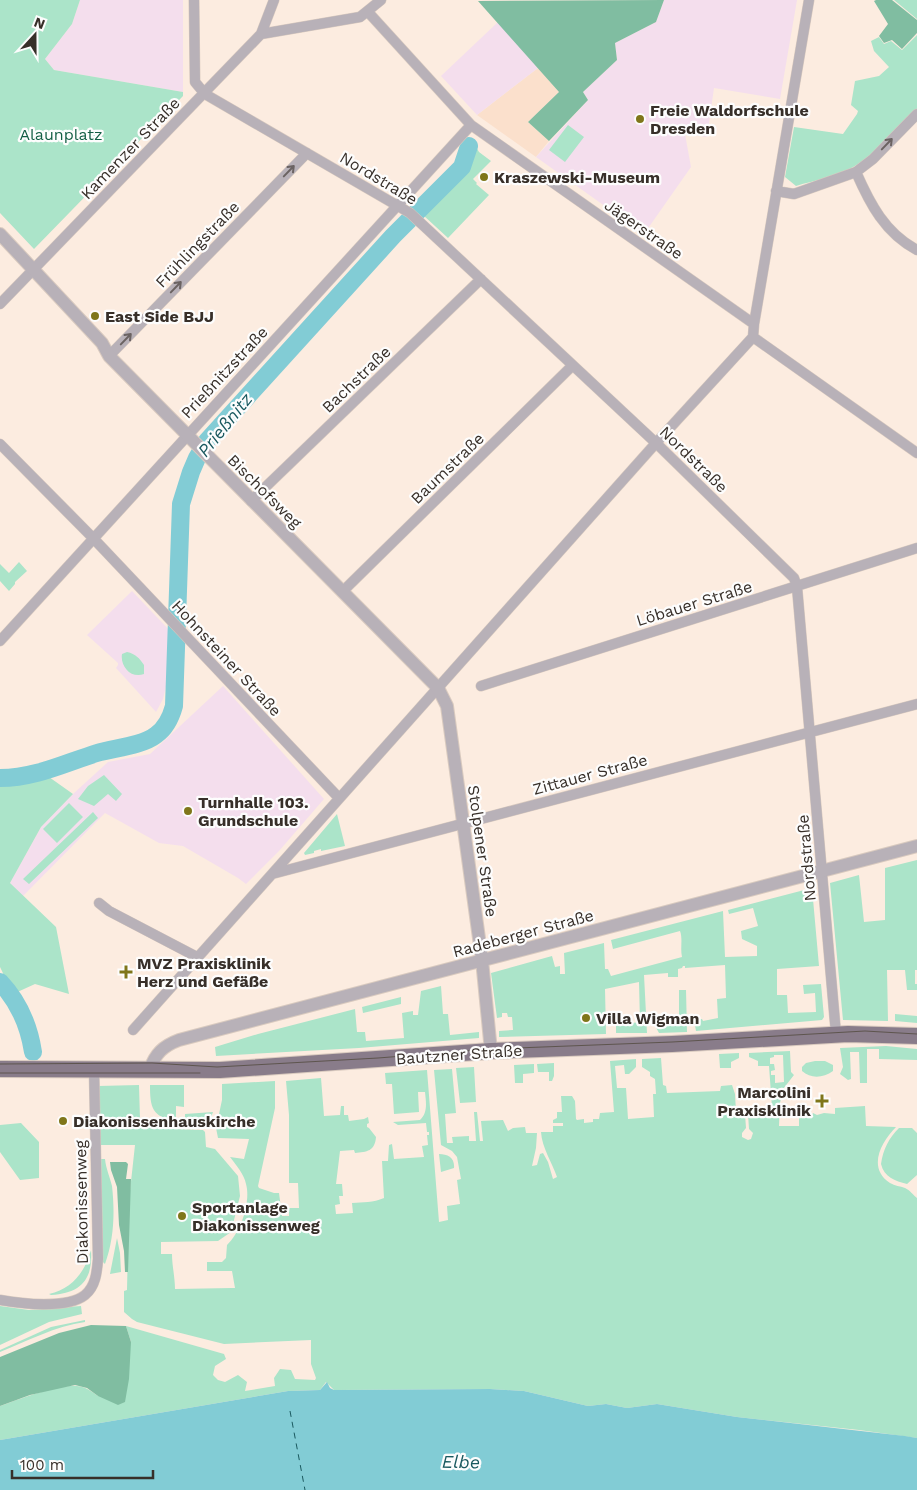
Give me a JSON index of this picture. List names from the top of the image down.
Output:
{
  "streets": {
    "main road": ["Bautzner Straße"],
    "street": [
      "Kamenzer Straße",
      "Nordstraße",
      "Jägerstraße",
      "Frühlingstraße",
      "Prießnitzstraße",
      "Bachstraße",
      "Baumstraße",
      "Bischofsweg",
      "Löbauer Straße",
      "Hohnsteiner Straße",
      "Zittauer Straße",
      "Stolpener Straße",
      "Radeberger Straße",
      "Diakonissenweg"
    ]
  },
  "crossings": [
    ["Kamenzer Straße", "Nordstraße"],
    ["Kamenzer Straße", "Bischofsweg"],
    ["Nordstraße", "Frühlingstraße"],
    ["Nordstraße", "Prießnitzstraße"],
    ["Nordstraße", "Bachstraße"],
    ["Nordstraße", "Baumstraße"],
    ["Nordstraße", "Löbauer Straße"],
    ["Nordstraße", "Zittauer Straße"],
    ["Nordstraße", "Radeberger Straße"],
    ["Nordstraße", "Bautzner Straße"],
    ["Jägerstraße", "Prießnitzstraße"],
    ["Frühlingstraße", "Bischofsweg"],
    ["Prießnitzstraße", "Bischofsweg"],
    ["Prießnitzstraße", "Hohnsteiner Straße"],
    ["Bachstraße", "Bischofsweg"],
    ["Baumstraße", "Bischofsweg"],
    ["Bischofsweg", "Stolpener Straße"],
    ["Zittauer Straße", "Stolpener Straße"],
    ["Stolpener Straße", "Radeberger Straße"],
    ["Stolpener Straße", "Bautzner Straße"],
    ["Radeberger Straße", "Bautzner Straße"],
    ["Bautzner Straße", "Diakonissenweg"]
  ],
  "one_way": ["Frühlingstraße"],
  "water": ["Prießnitz", "Elbe"],
  "parks": ["Alaunplatz"],
  "places": {
    "other": [
      "Freie Waldorfschule Dresden",
      "Kraszewski-Museum",
      "East Side BJJ",
      "Turnhalle 103. Grundschule",
      "Villa Wigman",
      "Diakonissenhauskirche",
      "Sportanlage Diakonissenweg"
    ],
    "health": ["MVZ Praxisklinik Herz und Gefäße", "Marcolini Praxisklinik"]
  },
  "scale_bar": "100 m",
  "north": "top"
}
